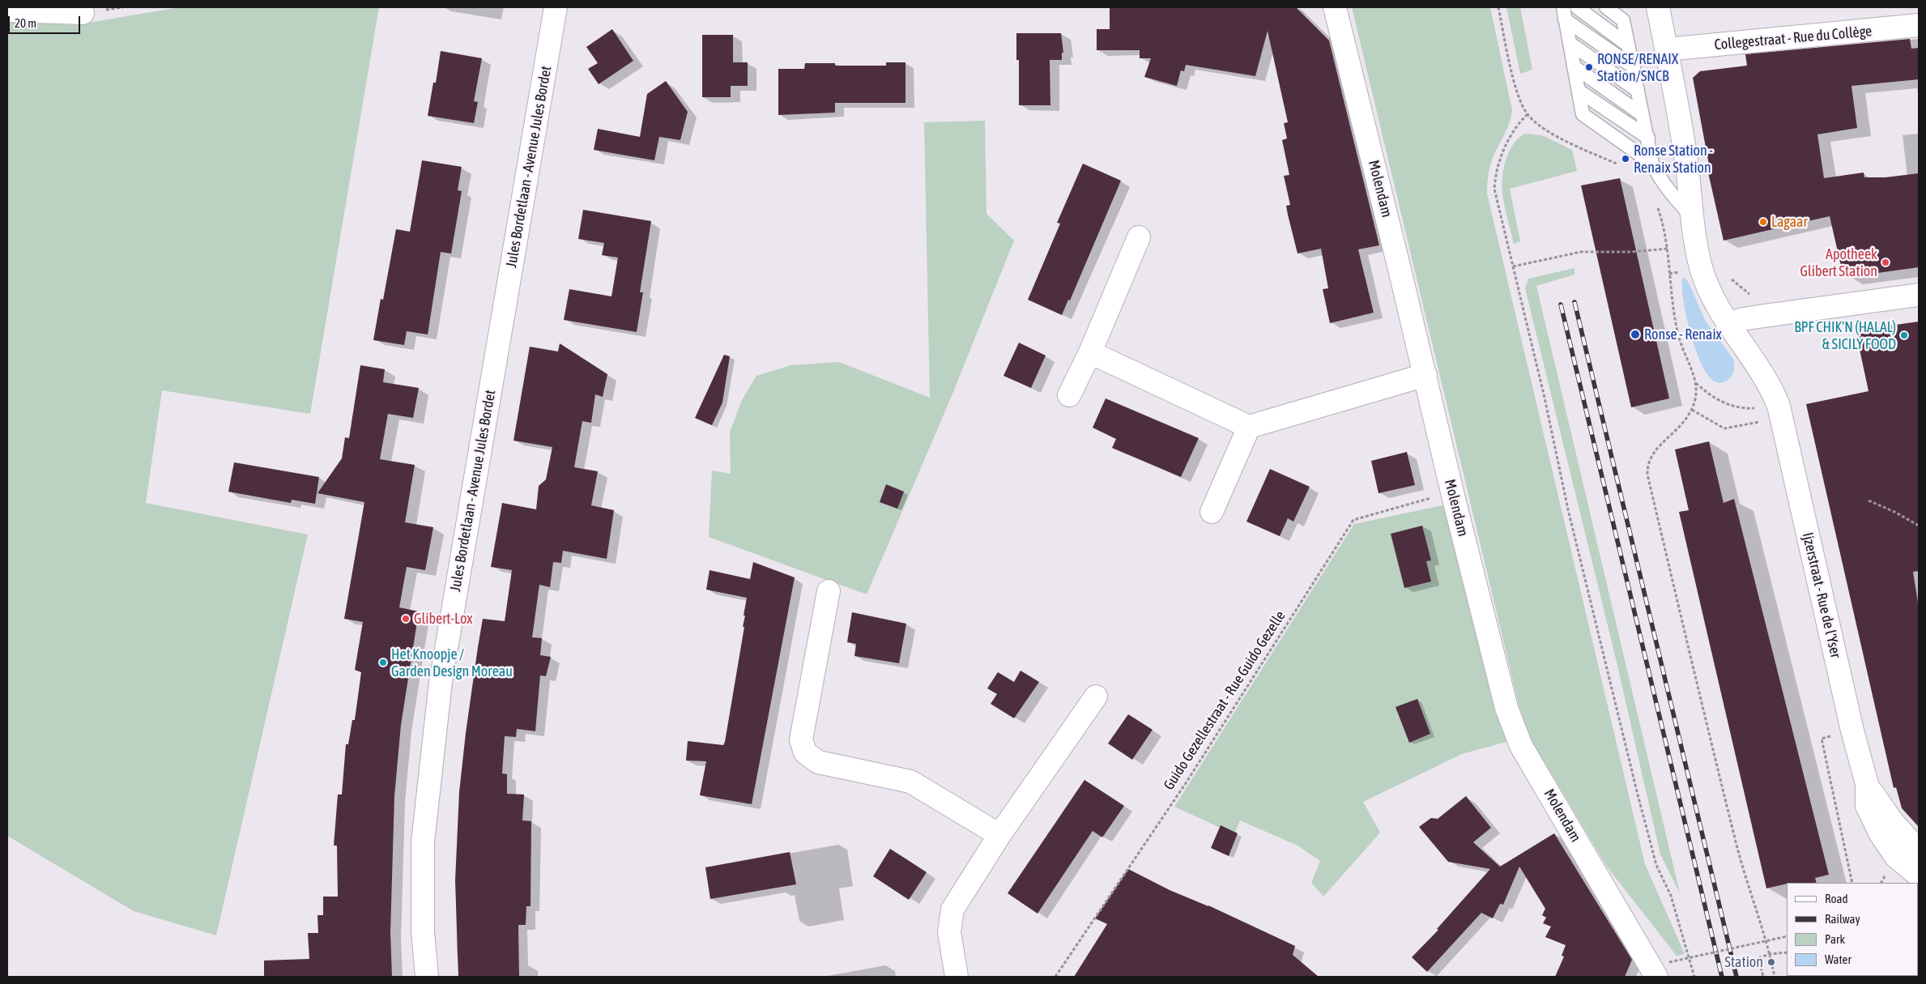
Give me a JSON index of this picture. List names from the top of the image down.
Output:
{
  "streets": {
    "street": [
      "Collegestraat - Rue du Collège",
      "Jules Bordetlaan - Avenue Jules Bordet",
      "Molendam",
      "Ijzerstraat - Rue de l'Yser"
    ],
    "path": ["Guido Gezellestraat - Rue Guido Gezelle"]
  },
  "crossings": [
    ["Collegestraat - Rue du Collège", "Ijzerstraat - Rue de l'Yser"],
    ["Molendam", "Guido Gezellestraat - Rue Guido Gezelle"]
  ],
  "places": [
    "RONSE/RENAIX Station/SNCB",
    "Ronse Station - Renaix Station",
    "Lagaar",
    "Apotheek Glibert Station",
    "Ronse - Renaix",
    "BPF CHIK'N (HALAL) & SICILY FOOD",
    "Glibert-Lox",
    "Het Knoopje / Garden Design Moreau",
    "Station"
  ],
  "legend": [
    "Road",
    "Railway",
    "Park",
    "Water"
  ],
  "scale_bar": "20 m"
}
